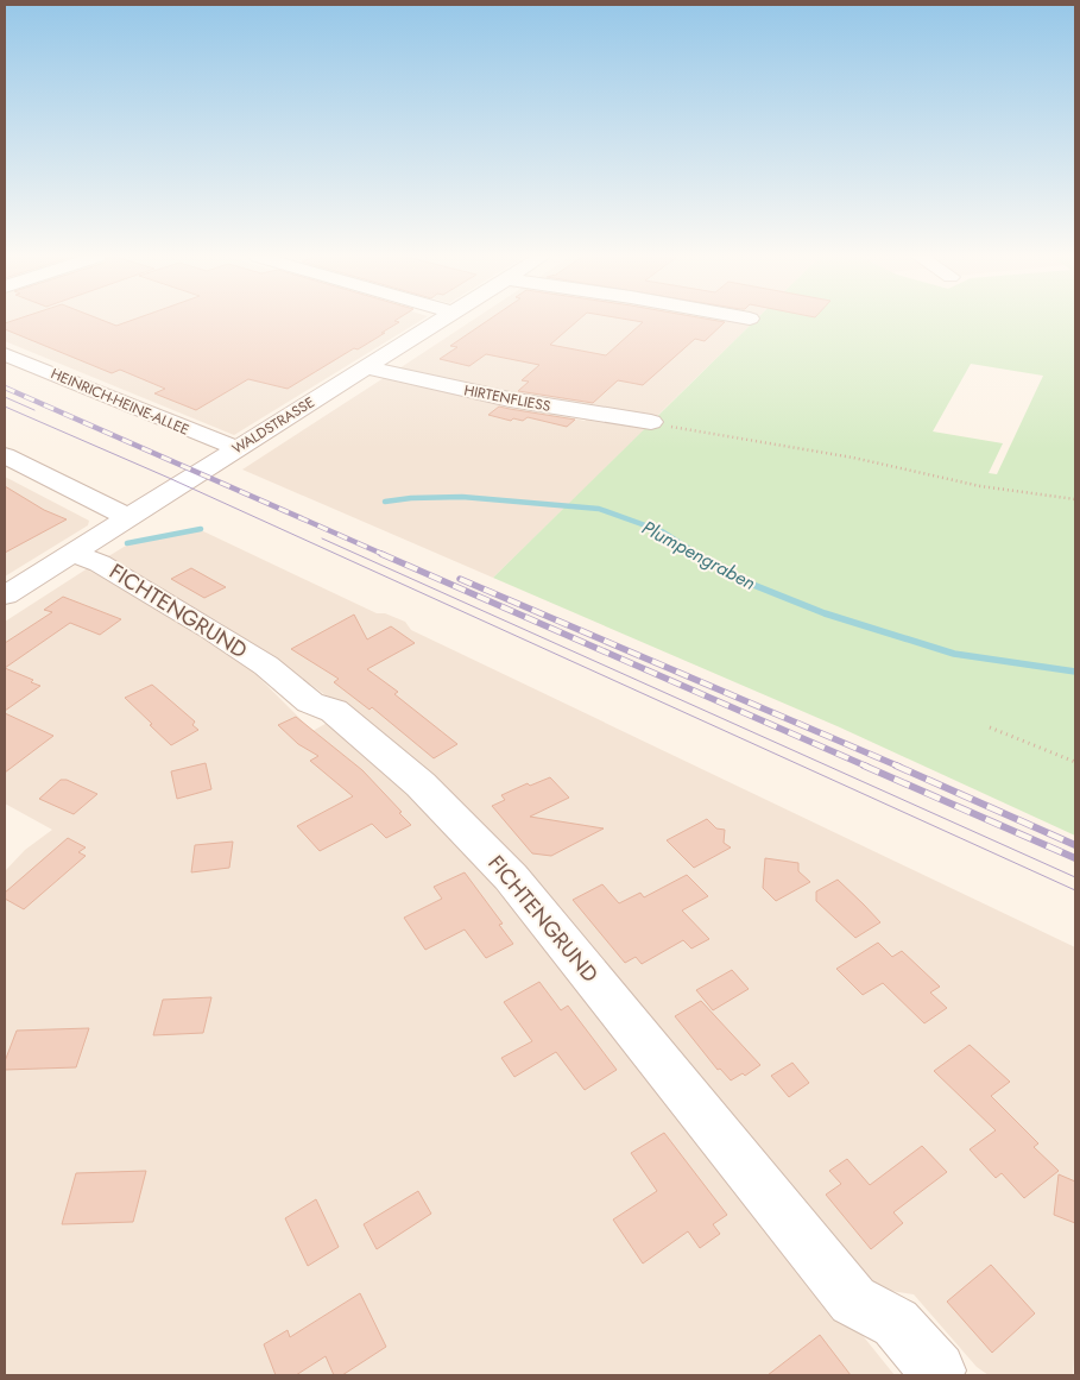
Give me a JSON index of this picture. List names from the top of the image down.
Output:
{
  "streets": {
    "street": [
      "HIRTENFLIESS",
      "HEINRICH-HEINE-ALLEE",
      "WALDSTRASSE",
      "FICHTENGRUND"
    ]
  },
  "crossings": [
    ["HIRTENFLIESS", "WALDSTRASSE"],
    ["HEINRICH-HEINE-ALLEE", "WALDSTRASSE"],
    ["WALDSTRASSE", "FICHTENGRUND"]
  ],
  "water": ["Plumpengraben"]
}
